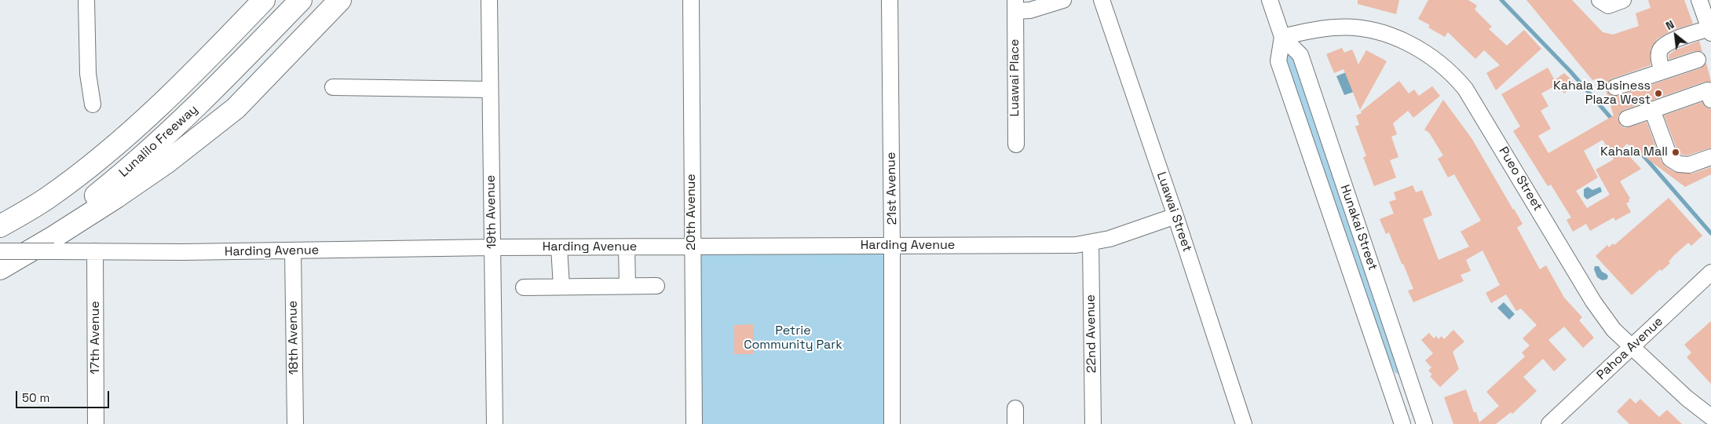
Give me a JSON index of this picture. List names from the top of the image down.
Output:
{
  "streets": {
    "highway": ["Lunalilo Freeway"],
    "street": [
      "Luawai Place",
      "Pueo Street",
      "21st Avenue",
      "19th Avenue",
      "20th Avenue",
      "Luawai Street",
      "Hunakai Street",
      "Harding Avenue",
      "22nd Avenue",
      "17th Avenue",
      "18th Avenue",
      "Pahoa Avenue"
    ]
  },
  "crossings": [
    ["Pueo Street", "Hunakai Street"],
    ["Pueo Street", "Pahoa Avenue"],
    ["21st Avenue", "Harding Avenue"],
    ["19th Avenue", "Harding Avenue"],
    ["20th Avenue", "Harding Avenue"],
    ["Luawai Street", "Harding Avenue"],
    ["Harding Avenue", "22nd Avenue"],
    ["Harding Avenue", "17th Avenue"],
    ["Harding Avenue", "18th Avenue"]
  ],
  "parks": ["Petrie Community Park"],
  "places": ["Kahala Business Plaza West", "Kahala Mall"],
  "scale_bar": "50 m",
  "north": "top left"
}
